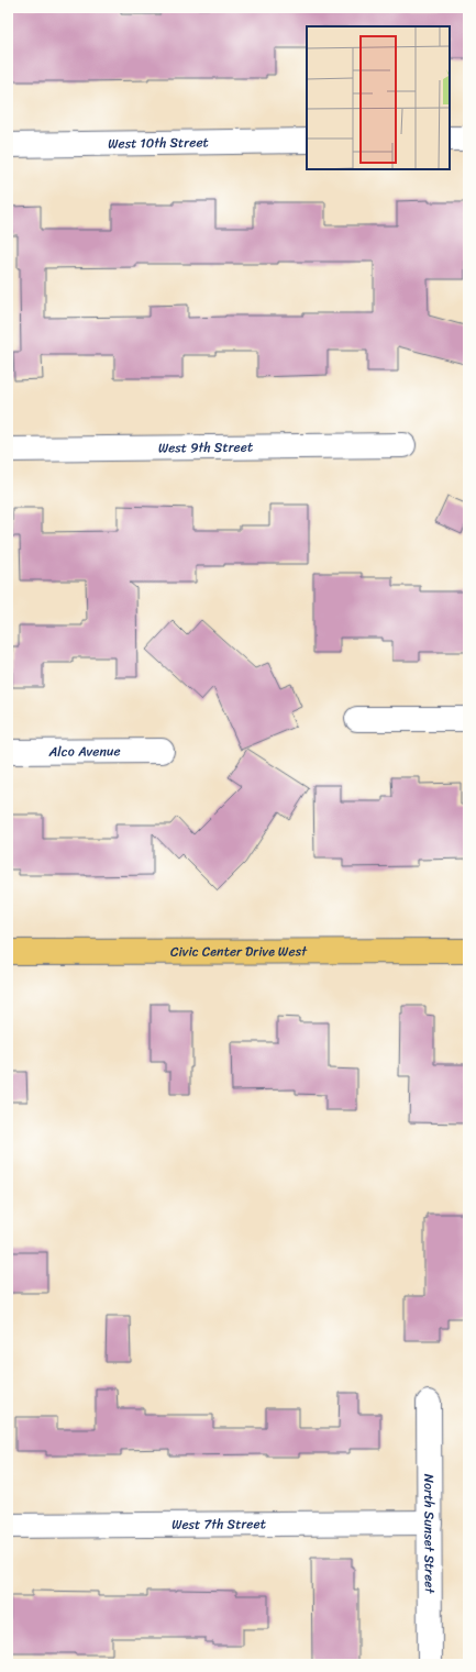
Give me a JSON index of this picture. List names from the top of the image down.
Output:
{
  "streets": {
    "main road": ["Civic Center Drive West"],
    "street": [
      "West 10th Street",
      "West 9th Street",
      "Alco Avenue",
      "West 7th Street",
      "North Sunset Street"
    ]
  },
  "crossings": [
    ["West 7th Street", "North Sunset Street"]
  ]
}
